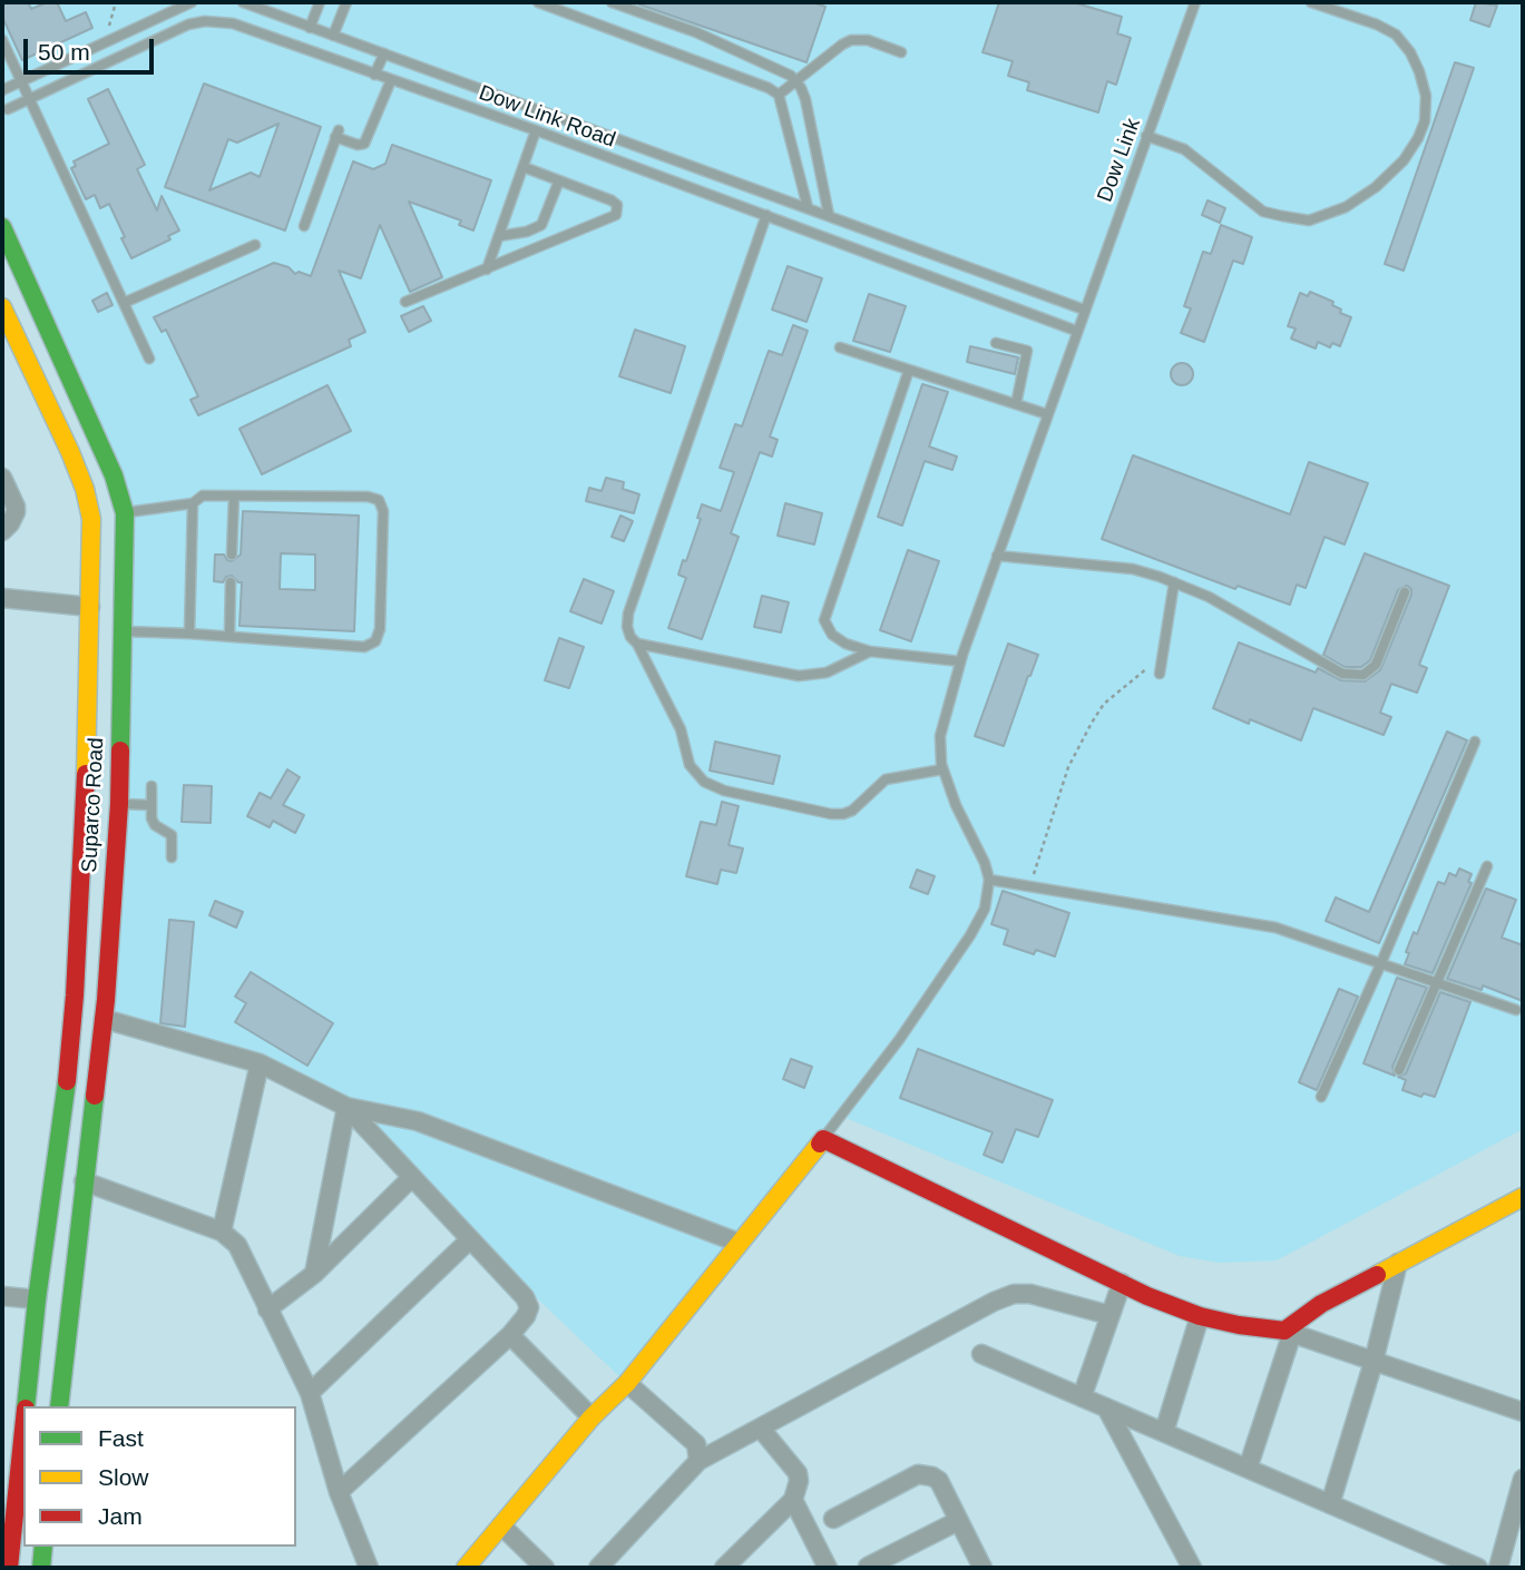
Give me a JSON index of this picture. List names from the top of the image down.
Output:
{
  "streets": {
    "main road": ["Suparco Road"],
    "lane": ["Dow Link Road", "Dow Link"]
  },
  "crossings": [
    ["Dow Link Road", "Dow Link"]
  ],
  "legend": ["Fast", "Slow", "Jam"],
  "scale_bar": "50 m"
}
